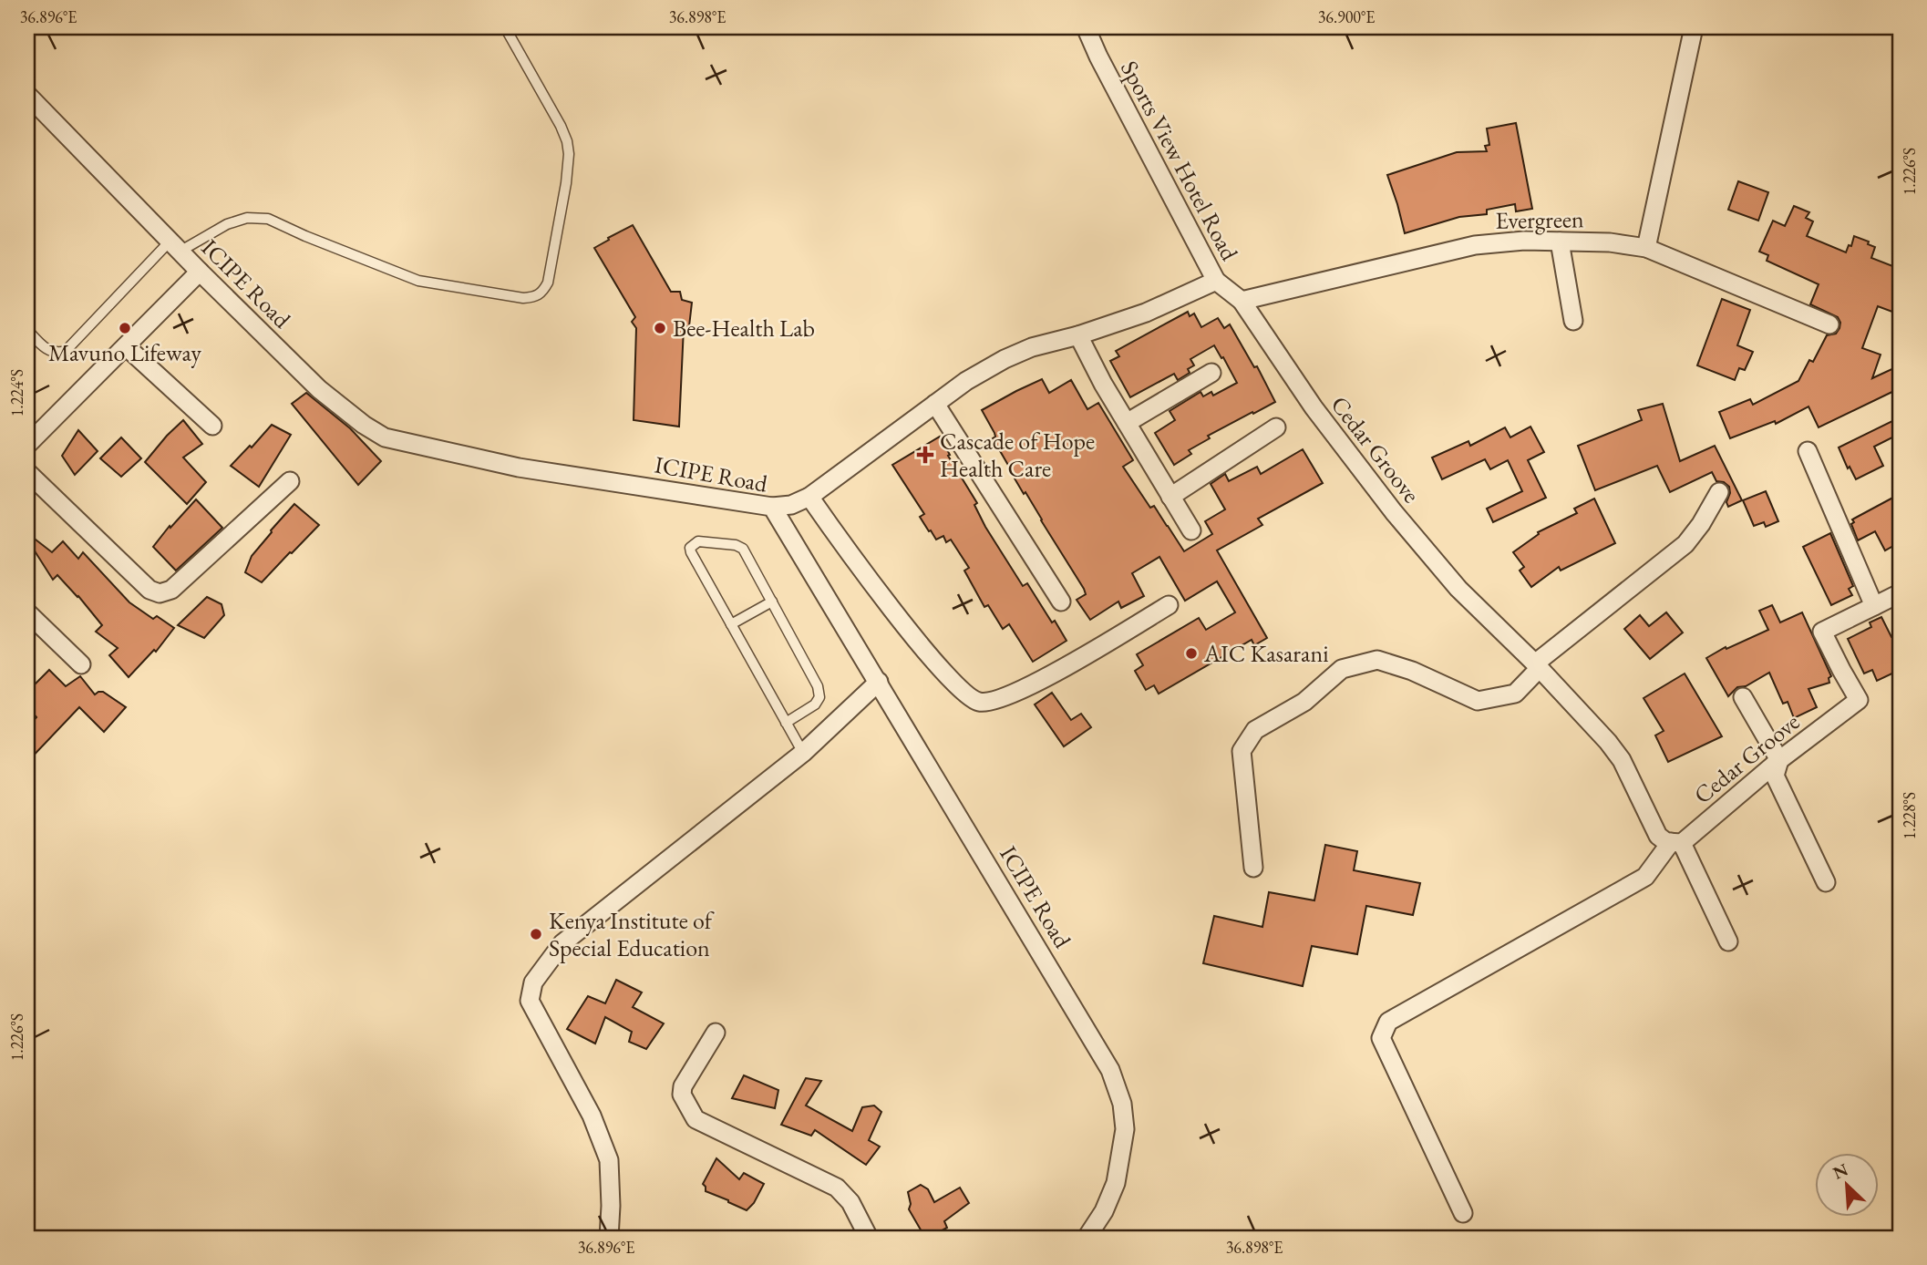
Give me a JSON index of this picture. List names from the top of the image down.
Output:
{
  "streets": {
    "street": [
      "Sports View Hotel Road",
      "Evergreen",
      "ICIPE Road",
      "Cedar Groove"
    ]
  },
  "crossings": [
    ["Sports View Hotel Road", "Cedar Groove"],
    ["Evergreen", "Cedar Groove"]
  ],
  "places": {
    "other": [
      "Mavuno Lifeway",
      "Bee-Health Lab",
      "AIC Kasarani",
      "Kenya Institute of Special Education"
    ],
    "health": ["Cascade of Hope Health Care"]
  },
  "north": "top left",
  "coordinates": [
    "36.896°E",
    "36.898°E",
    "36.900°E",
    "1.226°S",
    "1.224°S",
    "1.228°S"
  ]
}
